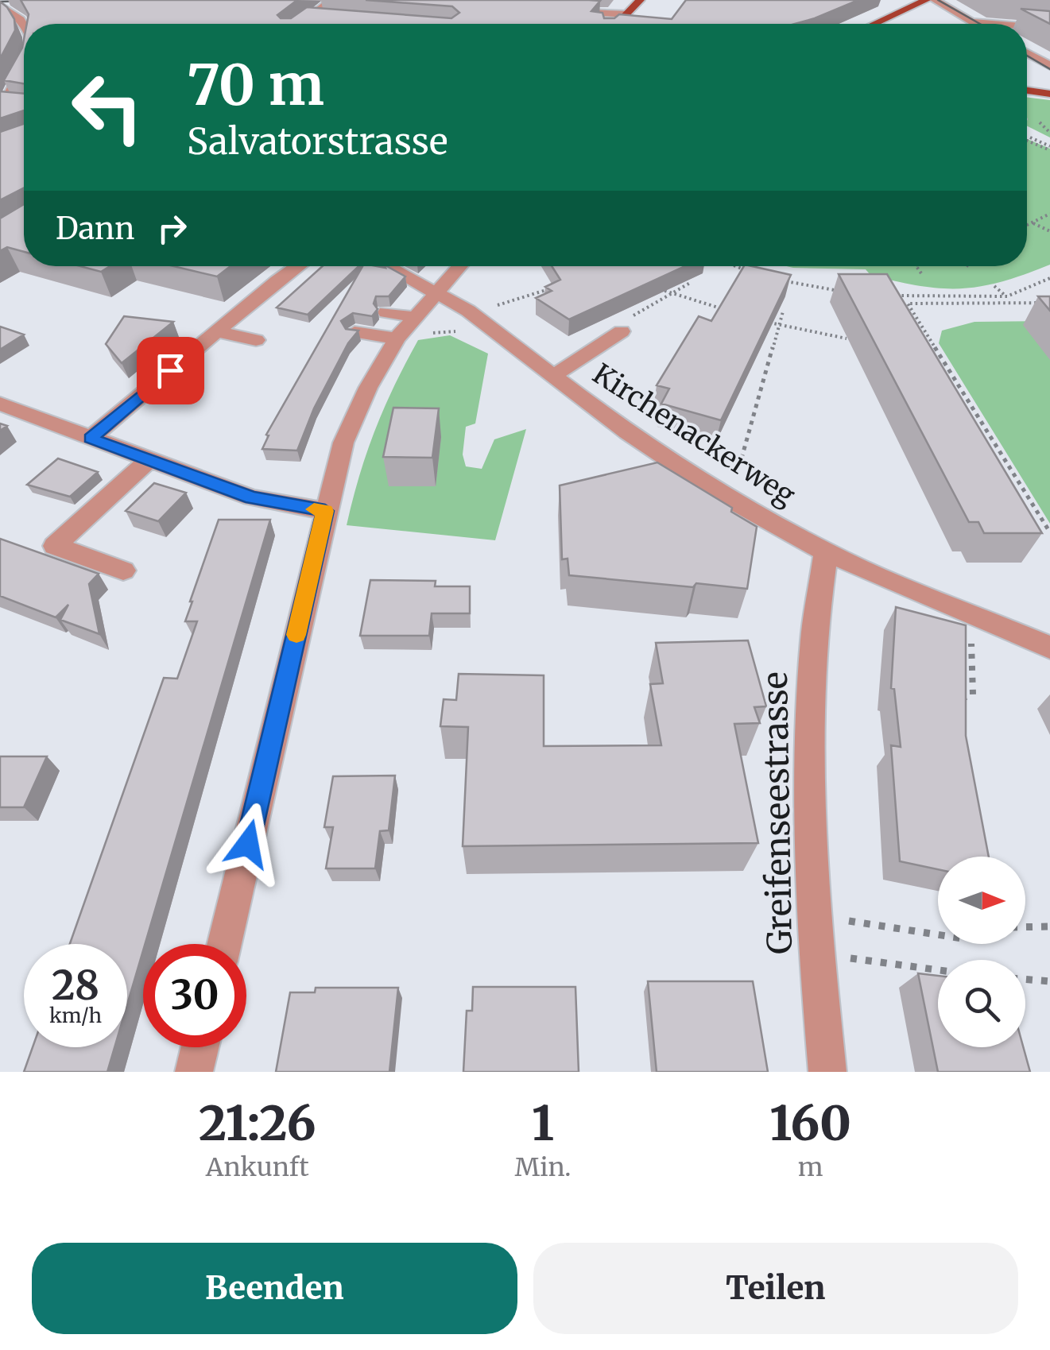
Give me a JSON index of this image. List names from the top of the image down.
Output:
{
  "streets": {
    "street": ["Kirchenackerweg", "Greifenseestrasse"]
  },
  "crossings": [
    ["Kirchenackerweg", "Greifenseestrasse"]
  ],
  "north": "right",
  "page": {
    "turn": ["70 m", "Salvatorstrasse"],
    "then": "Dann",
    "speed": "28 km/h",
    "limit": "30",
    "eta": [
      "21:26",
      "Ankunft",
      "1",
      "Min.",
      "160",
      "m"
    ],
    "buttons": ["Beenden", "Teilen"]
  }
}
